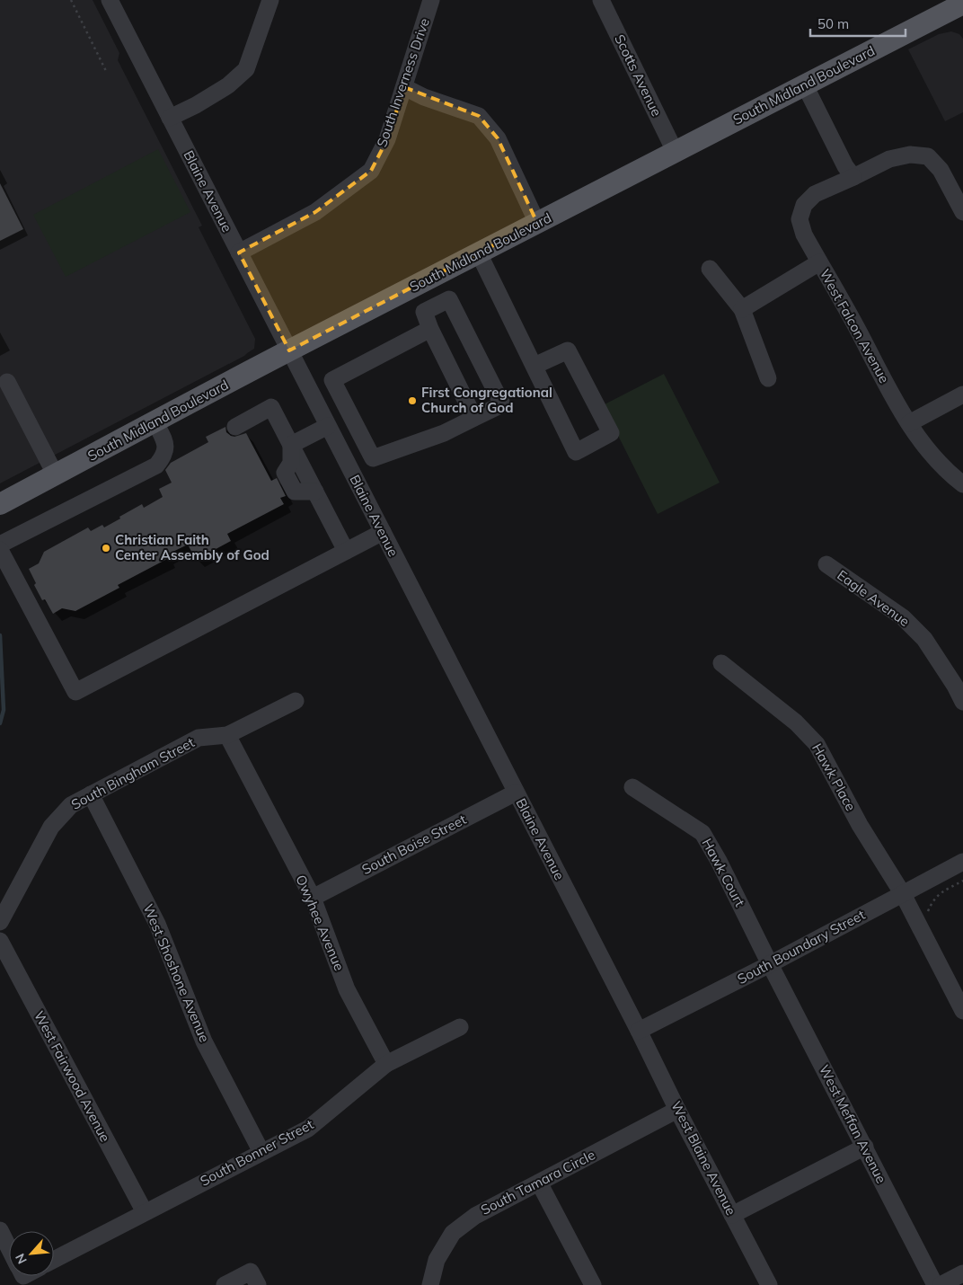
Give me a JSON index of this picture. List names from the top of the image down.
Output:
{
  "streets": {
    "main road": ["South Midland Boulevard"],
    "street": [
      "Scotts Avenue",
      "South Inverness Drive",
      "Blaine Avenue",
      "West Falcon Avenue",
      "Eagle Avenue",
      "South Bingham Street",
      "Hawk Place",
      "South Boise Street",
      "Hawk Court",
      "Owyhee Avenue",
      "South Boundary Street",
      "West Shoshone Avenue",
      "West Fairwood Avenue",
      "West Meffan Avenue",
      "South Bonner Street",
      "West Blaine Avenue",
      "South Tamara Circle"
    ]
  },
  "crossings": [
    ["Scotts Avenue", "South Midland Boulevard"],
    ["South Inverness Drive", "Blaine Avenue"],
    ["South Midland Boulevard", "Blaine Avenue"],
    ["Blaine Avenue", "South Boise Street"],
    ["Blaine Avenue", "South Boundary Street"],
    ["Blaine Avenue", "West Blaine Avenue"],
    ["South Bingham Street", "Owyhee Avenue"],
    ["South Bingham Street", "West Shoshone Avenue"],
    ["Hawk Place", "South Boundary Street"],
    ["South Boise Street", "Owyhee Avenue"],
    ["Hawk Court", "South Boundary Street"],
    ["Hawk Court", "West Meffan Avenue"],
    ["Owyhee Avenue", "South Bonner Street"],
    ["South Boundary Street", "West Meffan Avenue"],
    ["South Boundary Street", "West Blaine Avenue"],
    ["West Shoshone Avenue", "South Bonner Street"],
    ["West Fairwood Avenue", "South Bonner Street"],
    ["West Blaine Avenue", "South Tamara Circle"]
  ],
  "places": ["First Congregational Church of God", "Christian Faith Center Assembly of God"],
  "scale_bar": "50 m",
  "north": "bottom left"
}
